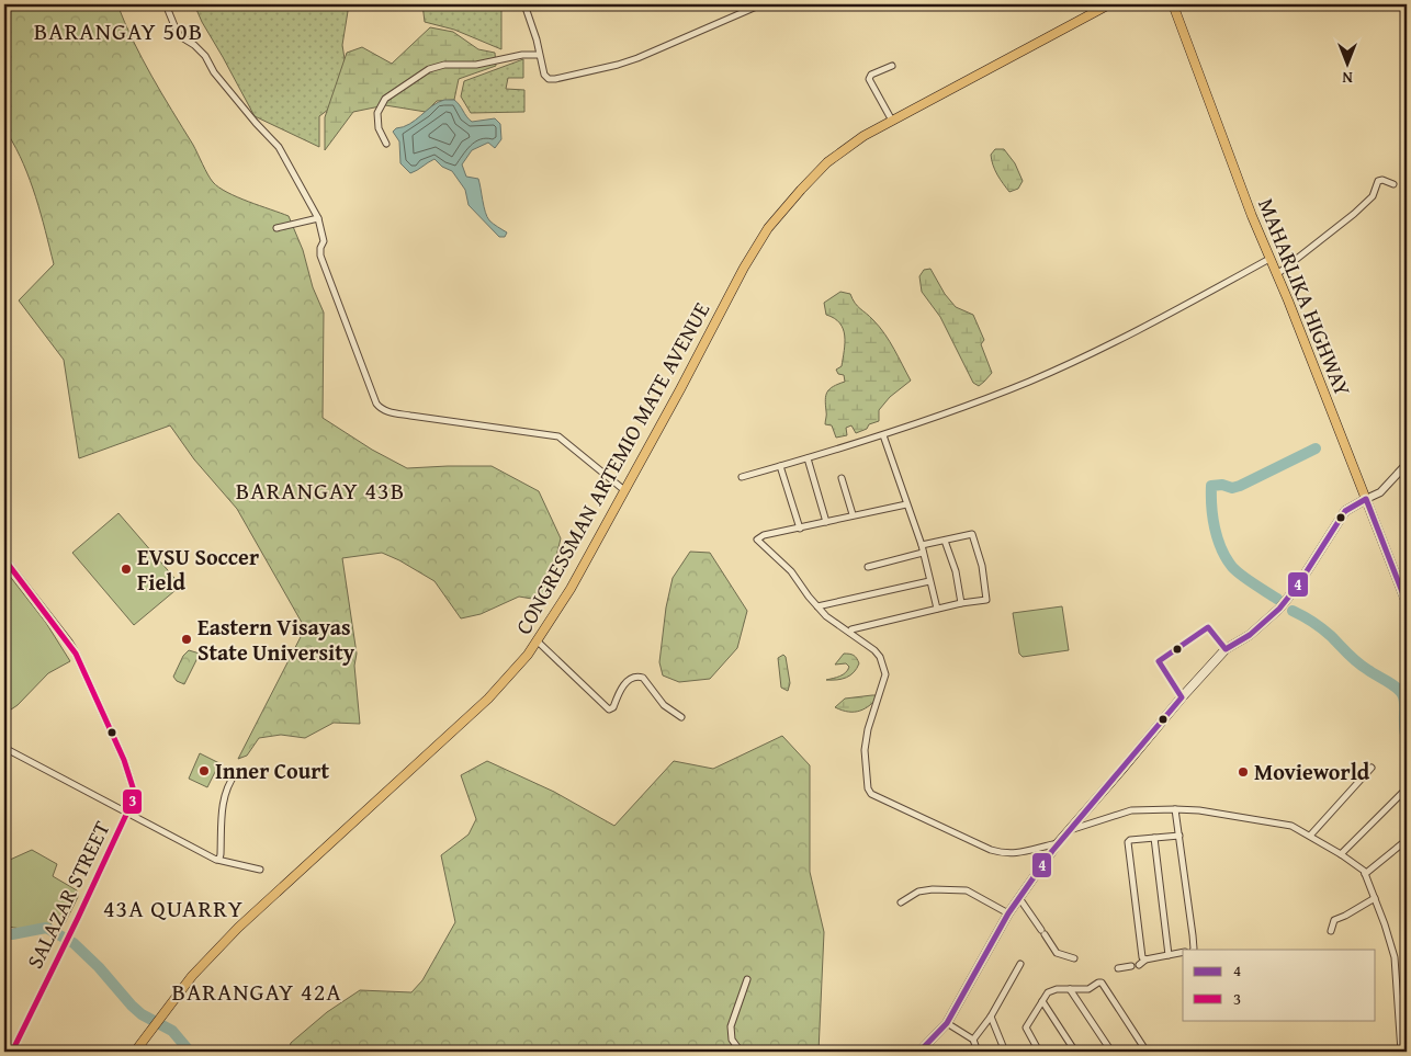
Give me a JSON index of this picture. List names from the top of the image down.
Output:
{
  "streets": {
    "main road": ["MAHARLIKA HIGHWAY", "CONGRESSMAN ARTEMIO MATE AVENUE"],
    "street": ["SALAZAR STREET"]
  },
  "districts": [
    "BARANGAY 50B",
    "BARANGAY 43B",
    "43A QUARRY",
    "BARANGAY 42A"
  ],
  "places": [
    "EVSU Soccer Field",
    "Eastern Visayas State University",
    "Inner Court",
    "Movieworld"
  ],
  "lines": ["transit line 4", "transit line 3"],
  "legend": ["4", "3"],
  "north": "bottom"
}
